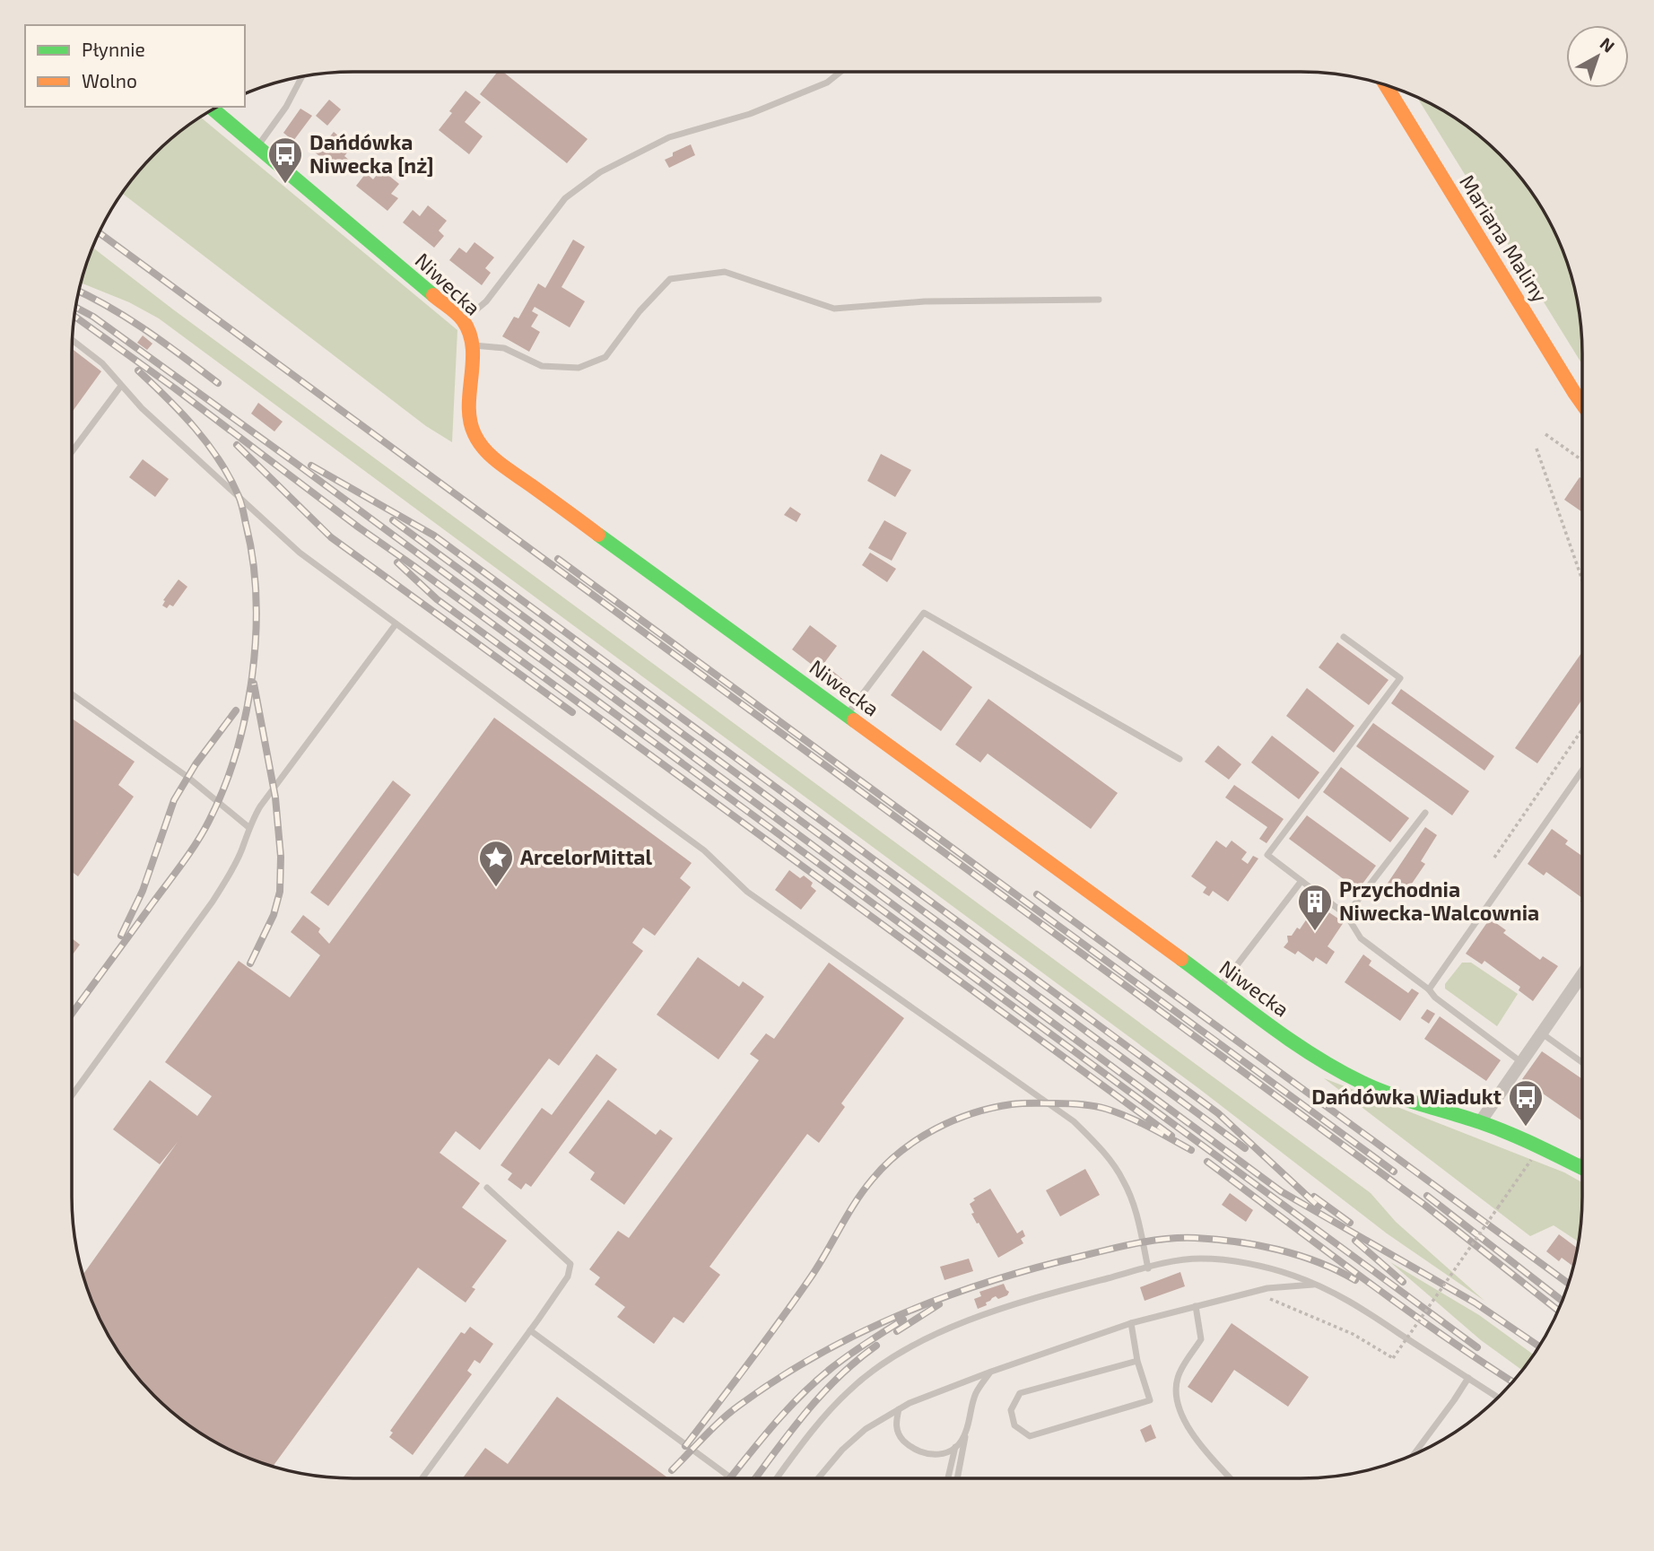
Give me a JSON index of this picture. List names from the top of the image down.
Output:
{
  "streets": {
    "street": ["Mariana Maliny", "Niwecka"]
  },
  "places": {
    "bus stop": ["Dańdówka Niwecka [nż]", "Dańdówka Wiadukt"],
    "place": ["ArcelorMittal"],
    "building": ["Przychodnia Niwecka-Walcownia"]
  },
  "legend": ["Płynnie", "Wolno"],
  "north": "top right"
}
